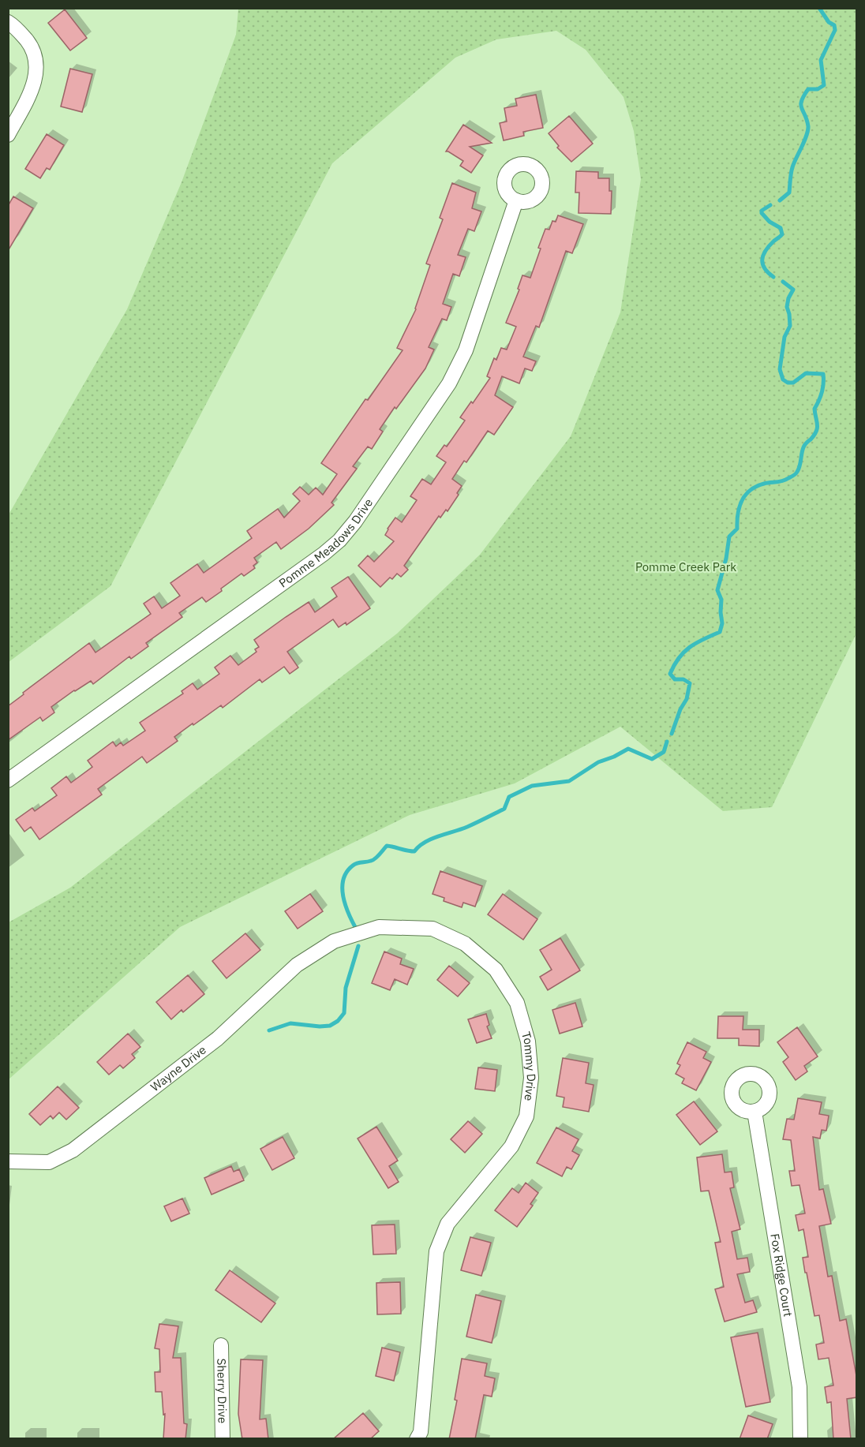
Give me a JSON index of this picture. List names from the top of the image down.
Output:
{
  "streets": {
    "street": [
      "Pomme Meadows Drive",
      "Tommy Drive",
      "Wayne Drive",
      "Fox Ridge Court",
      "Sherry Drive"
    ]
  },
  "crossings": [
    ["Tommy Drive", "Wayne Drive"]
  ],
  "parks": ["Pomme Creek Park"]
}
